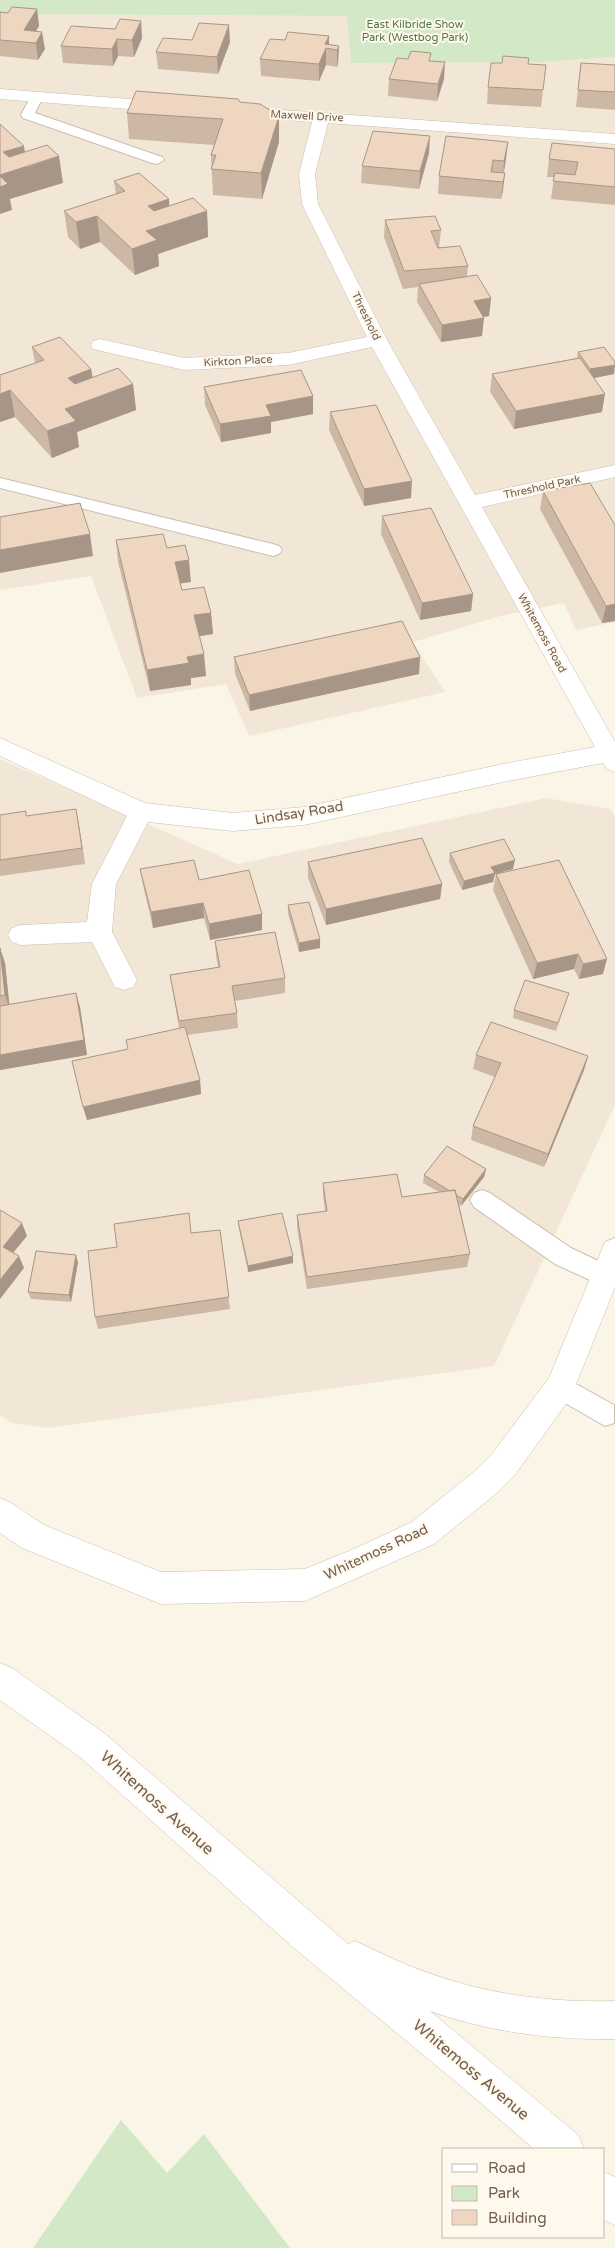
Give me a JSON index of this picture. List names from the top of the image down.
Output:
{
  "streets": {
    "street": [
      "Maxwell Drive",
      "Threshold",
      "Kirkton Place",
      "Threshold Park",
      "Whitemoss Road",
      "Lindsay Road",
      "Whitemoss Avenue"
    ]
  },
  "crossings": [
    ["Maxwell Drive", "Threshold"],
    ["Threshold", "Kirkton Place"],
    ["Threshold", "Threshold Park"],
    ["Threshold", "Whitemoss Road"],
    ["Threshold Park", "Whitemoss Road"],
    ["Whitemoss Road", "Lindsay Road"]
  ],
  "parks": ["East Kilbride Show Park (Westbog Park)"],
  "legend": ["Road", "Park", "Building"]
}
